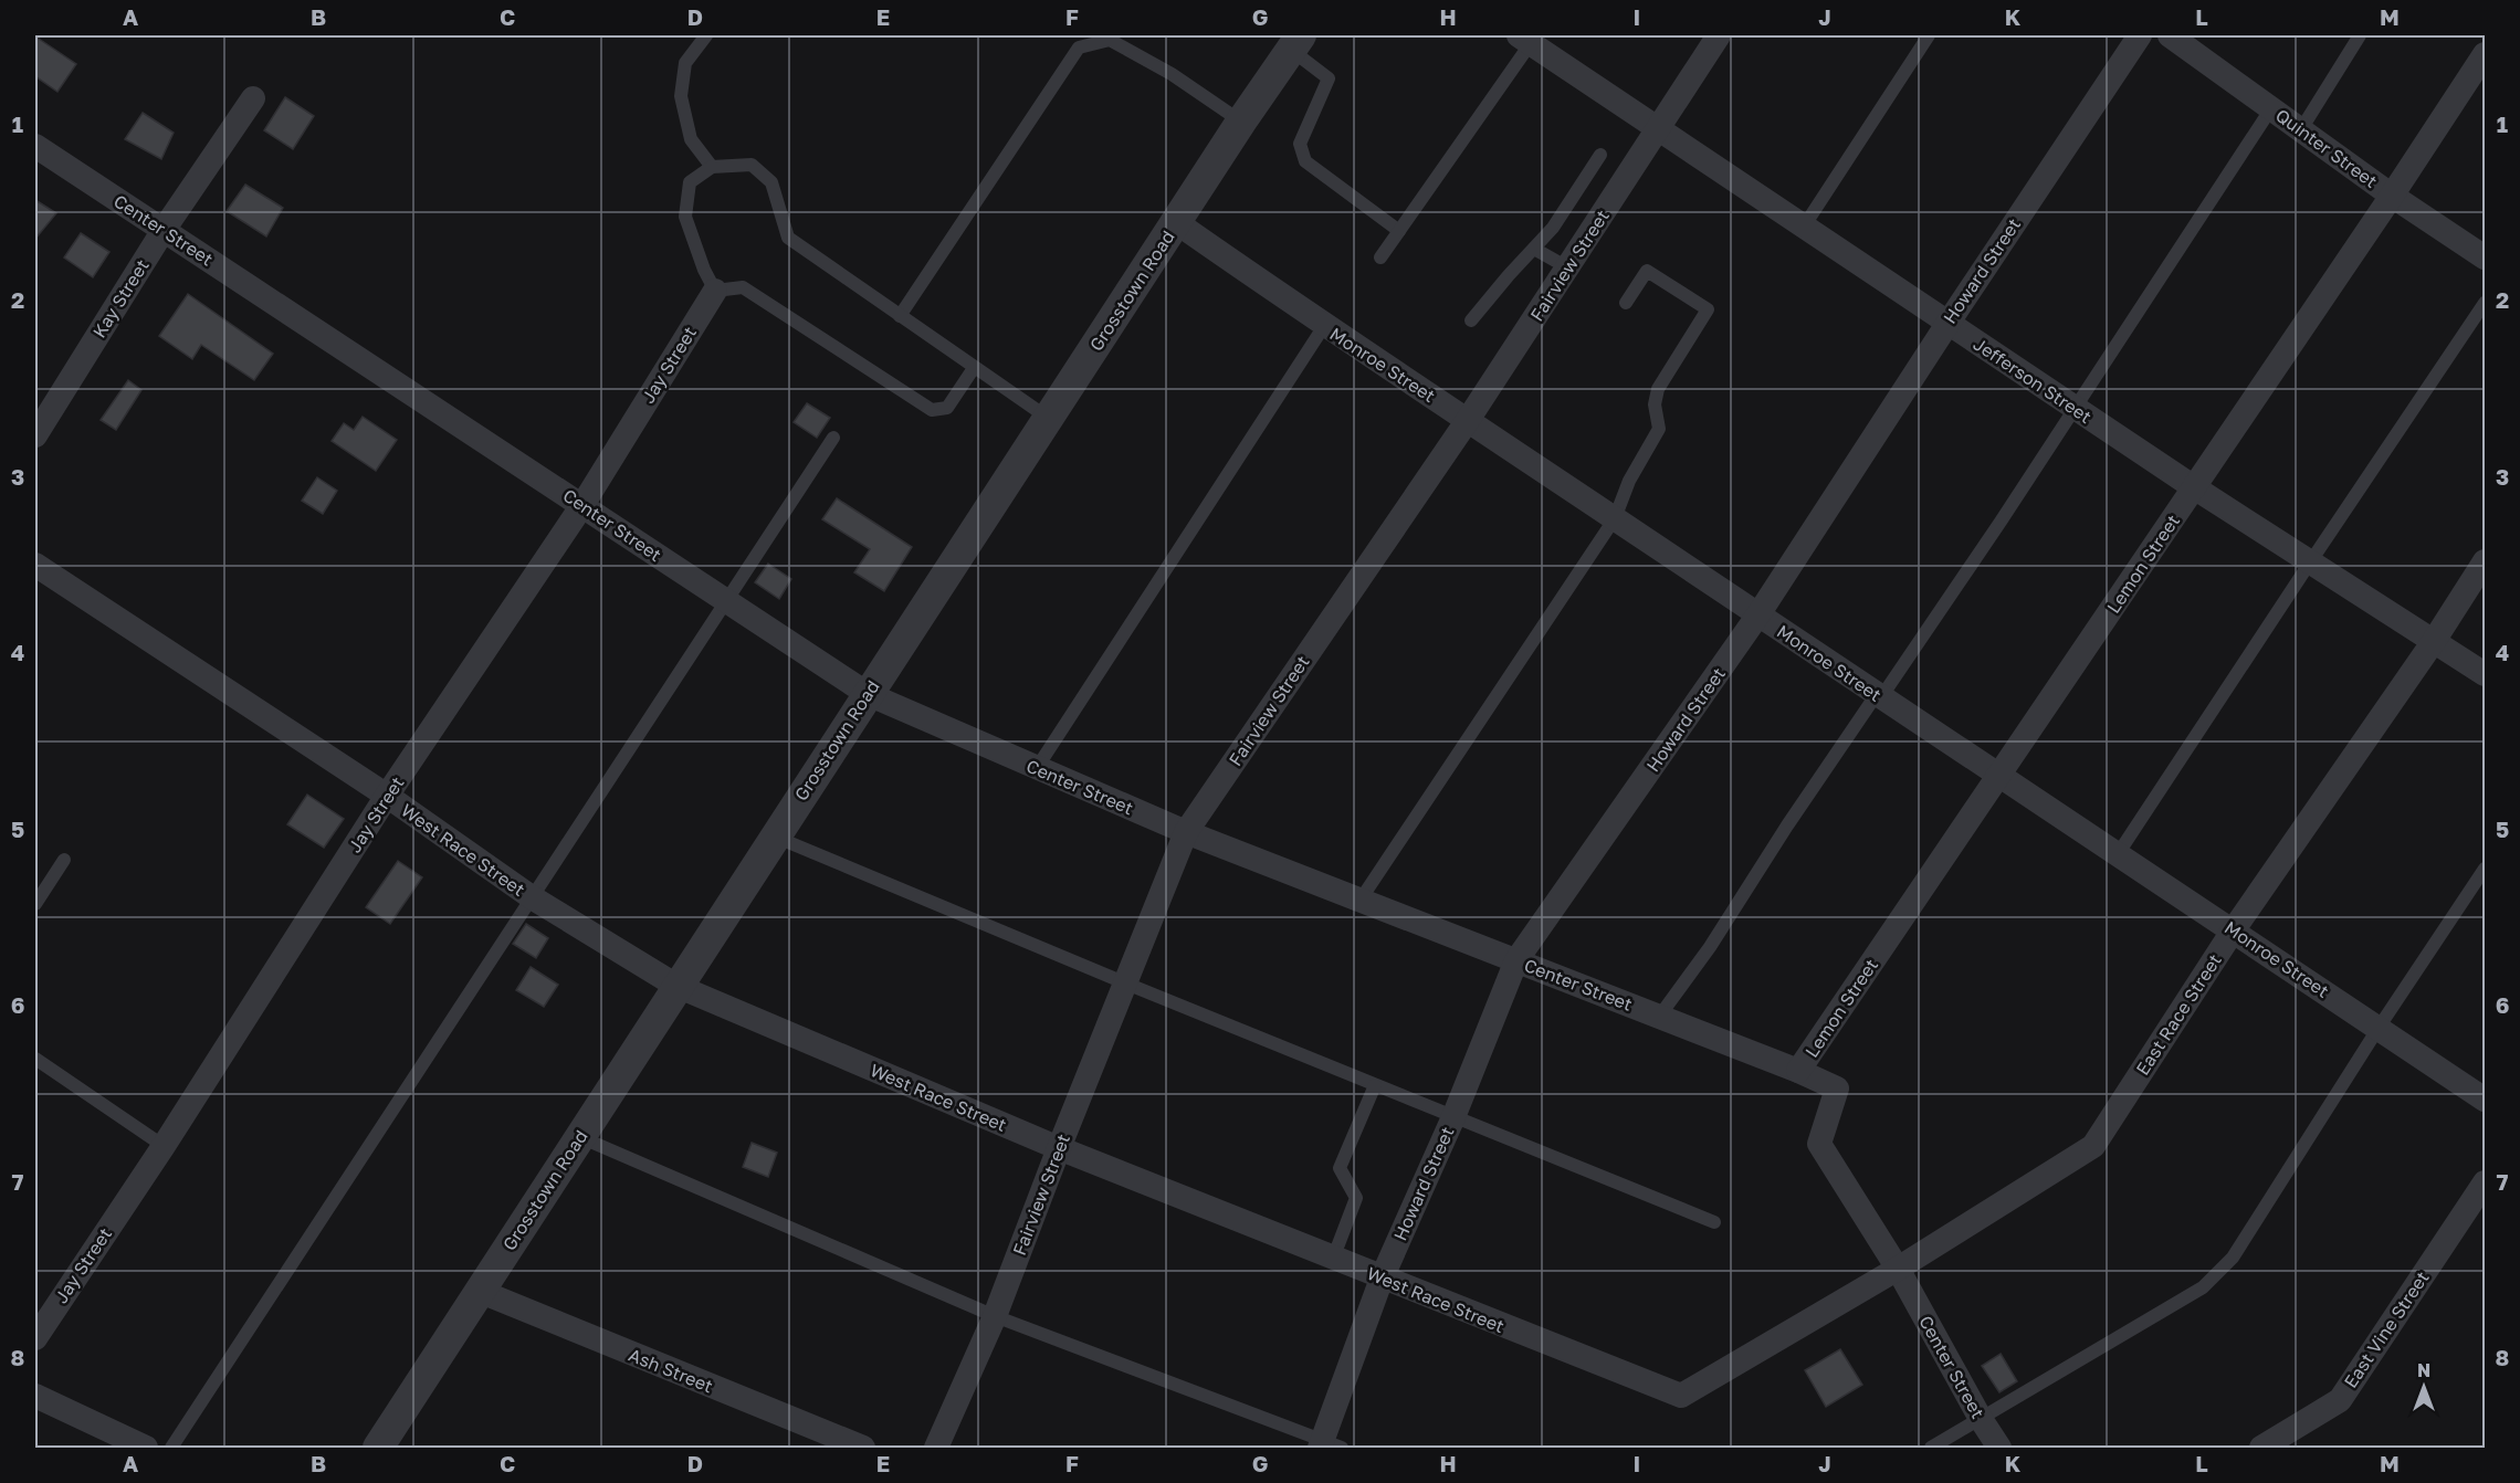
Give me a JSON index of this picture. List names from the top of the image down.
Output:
{
  "streets": {
    "street": [
      "Quinter Street",
      "Center Street",
      "Fairview Street",
      "Howard Street",
      "Grosstown Road",
      "Kay Street",
      "Jay Street",
      "Monroe Street",
      "Jefferson Street",
      "Lemon Street",
      "West Race Street",
      "East Race Street",
      "East Vine Street",
      "Ash Street"
    ]
  },
  "crossings": [
    ["Quinter Street", "Lemon Street"],
    ["Center Street", "Fairview Street"],
    ["Center Street", "Howard Street"],
    ["Center Street", "Grosstown Road"],
    ["Center Street", "Kay Street"],
    ["Center Street", "Jay Street"],
    ["Center Street", "Lemon Street"],
    ["Center Street", "West Race Street"],
    ["Center Street", "East Race Street"],
    ["Fairview Street", "Monroe Street"],
    ["Fairview Street", "Jefferson Street"],
    ["Fairview Street", "West Race Street"],
    ["Howard Street", "Monroe Street"],
    ["Howard Street", "Jefferson Street"],
    ["Howard Street", "West Race Street"],
    ["Grosstown Road", "Monroe Street"],
    ["Grosstown Road", "West Race Street"],
    ["Grosstown Road", "Ash Street"],
    ["Jay Street", "West Race Street"],
    ["Monroe Street", "Lemon Street"],
    ["Monroe Street", "East Race Street"],
    ["Jefferson Street", "Lemon Street"],
    ["Jefferson Street", "East Race Street"],
    ["West Race Street", "East Race Street"]
  ],
  "north": "top",
  "grid": {
    "columns": [
      "A",
      "B",
      "C",
      "D",
      "E",
      "F",
      "G",
      "H",
      "I",
      "J",
      "K",
      "L",
      "M"
    ],
    "rows": [
      "1",
      "2",
      "3",
      "4",
      "5",
      "6",
      "7",
      "8"
    ]
  }
}
